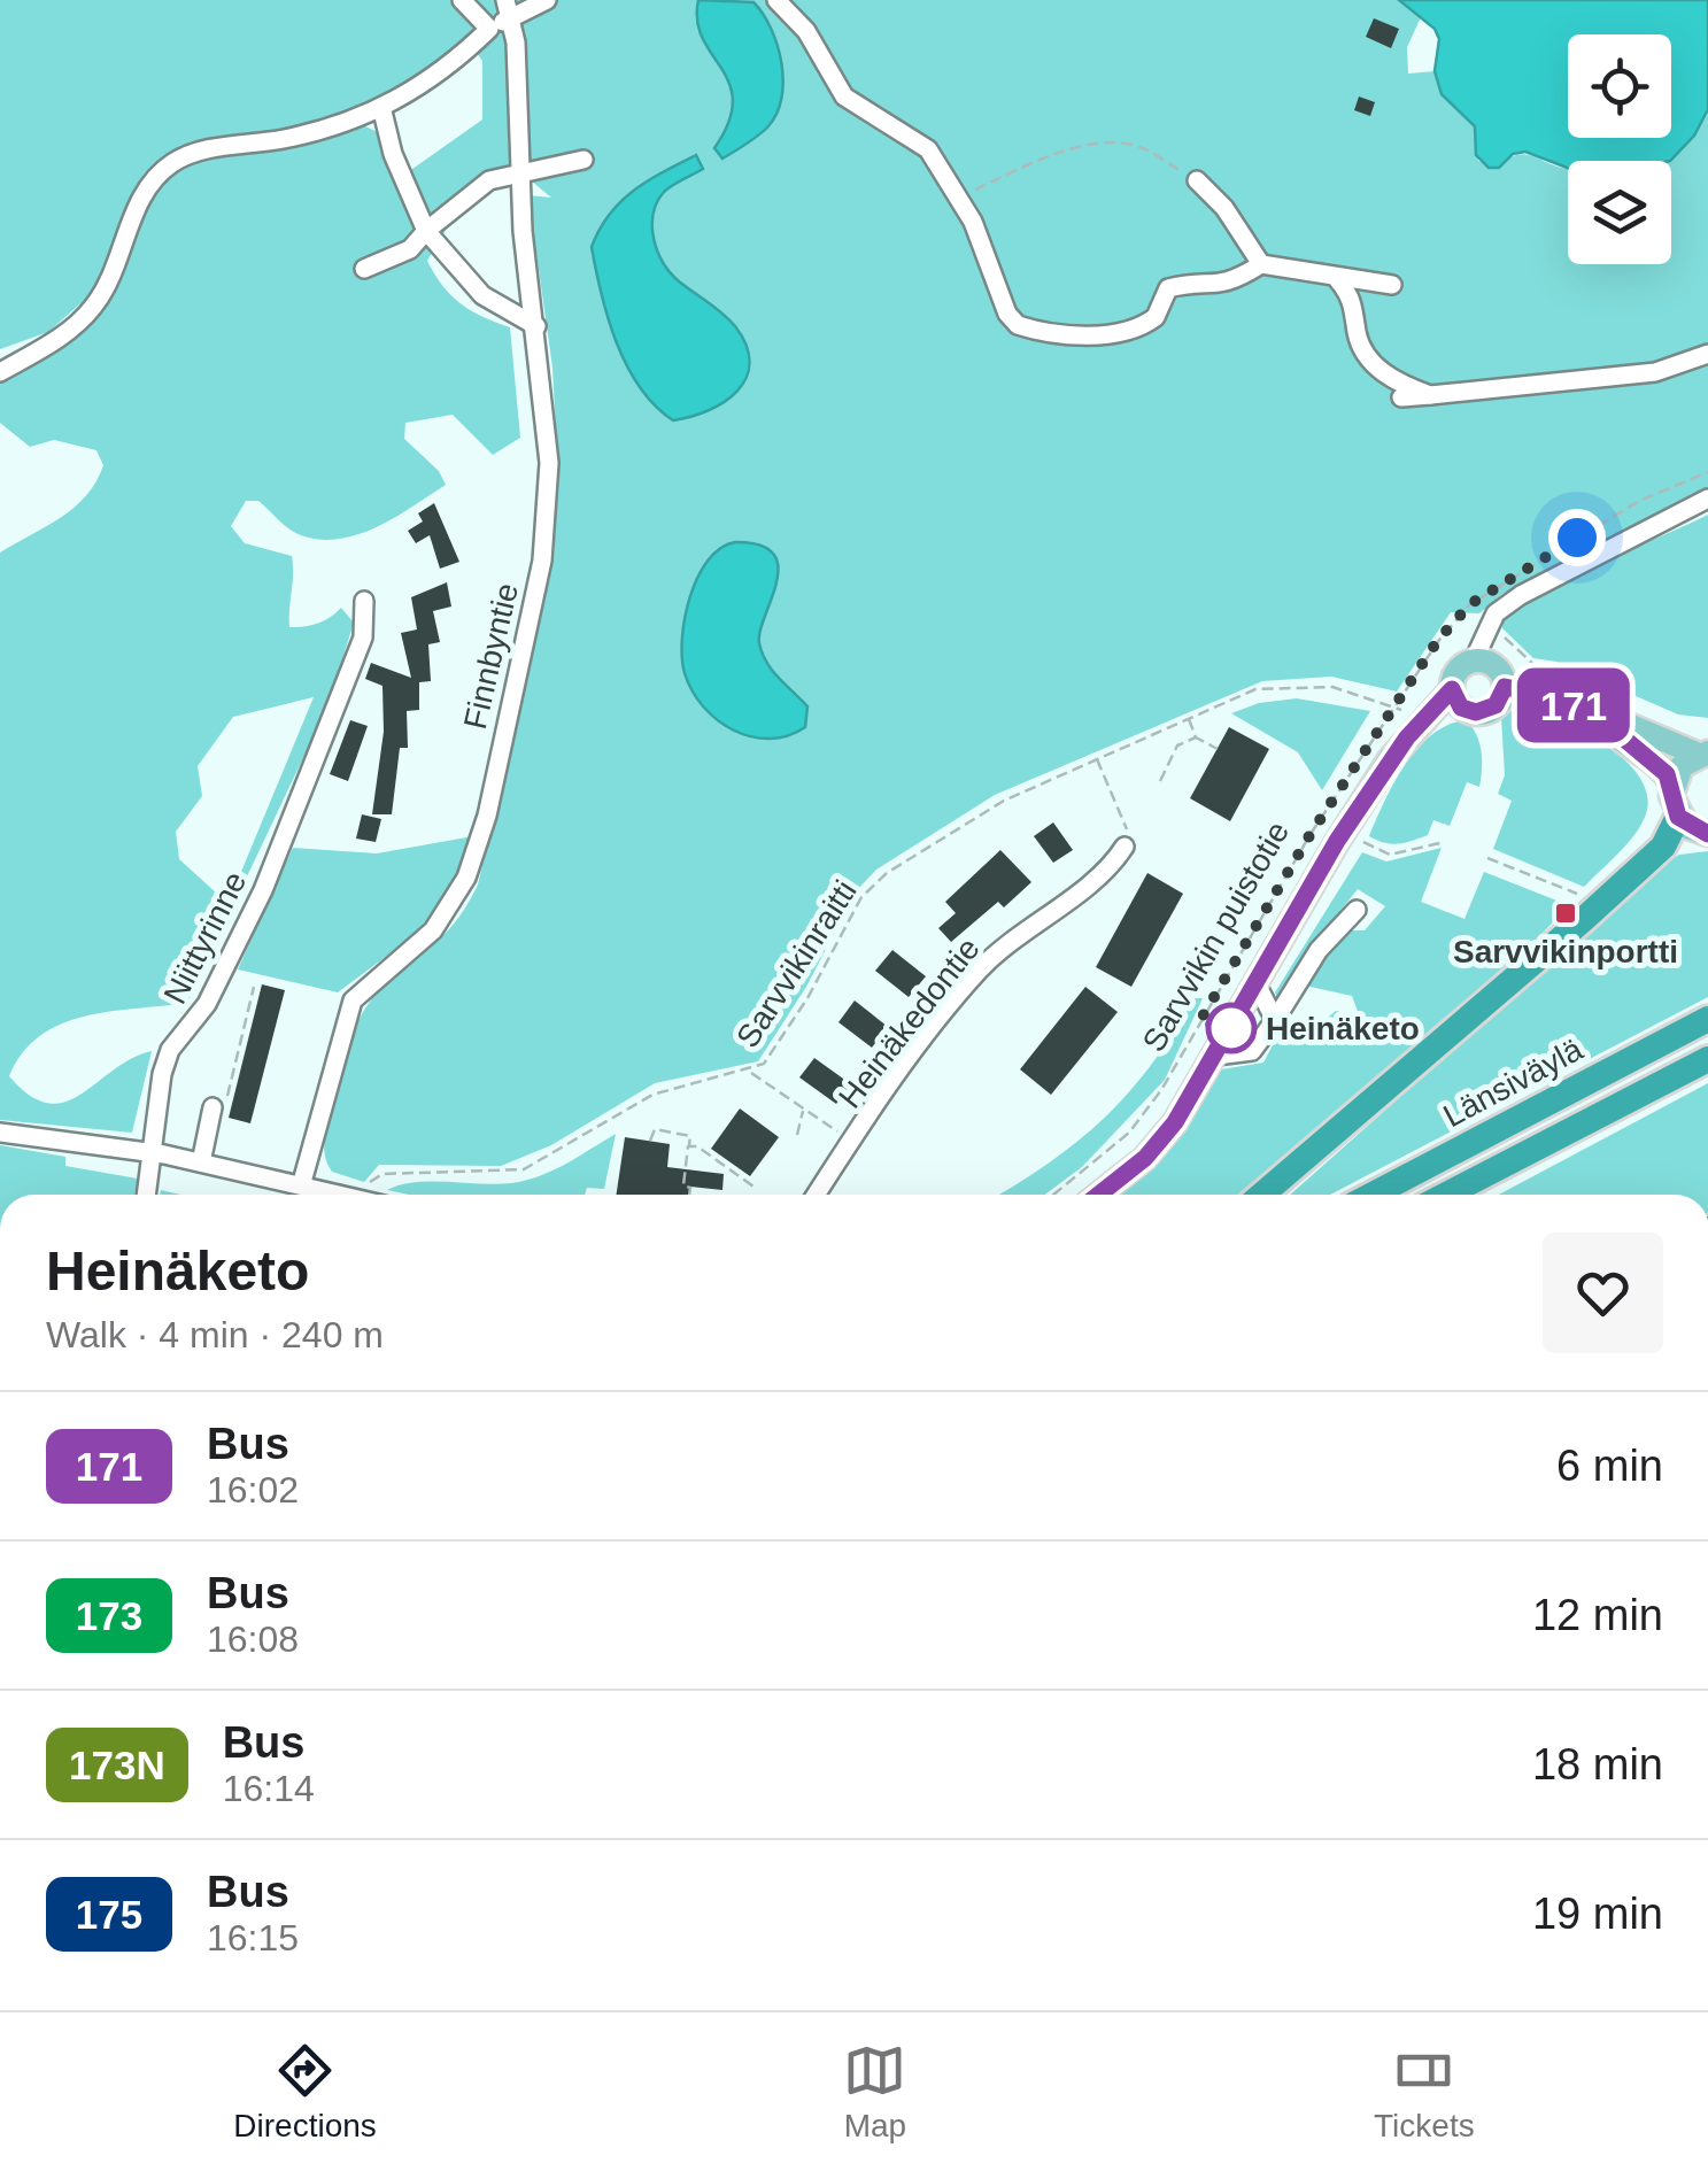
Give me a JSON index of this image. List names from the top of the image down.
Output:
{
  "streets": {
    "highway": ["Länsiväylä"],
    "main road": ["Sarvvikin puistotie"],
    "street": ["Finnbyntie", "Niittyrinne", "Heinäkedontie"],
    "path": ["Sarvvikinraitti"]
  },
  "crossings": [
    ["Sarvvikin puistotie", "Sarvvikinraitti"]
  ],
  "places": {
    "transit": ["Sarvvikinportti"],
    "other": ["Heinäketo"]
  },
  "lines": ["bus line 171"],
  "page": {
    "on_map": "171",
    "heading": ["Heinäketo", "Walk · 4 min · 240 m"],
    "list": [
      {
        "mark": "171",
        "name": "Bus",
        "note": "16:02",
        "value": "6 min"
      },
      {
        "mark": "173",
        "name": "Bus",
        "note": "16:08",
        "value": "12 min"
      },
      {
        "mark": "173N",
        "name": "Bus",
        "note": "16:14",
        "value": "18 min"
      },
      {
        "mark": "175",
        "name": "Bus",
        "note": "16:15",
        "value": "19 min"
      }
    ],
    "tabs": ["Directions", "Map", "Tickets"]
  }
}
